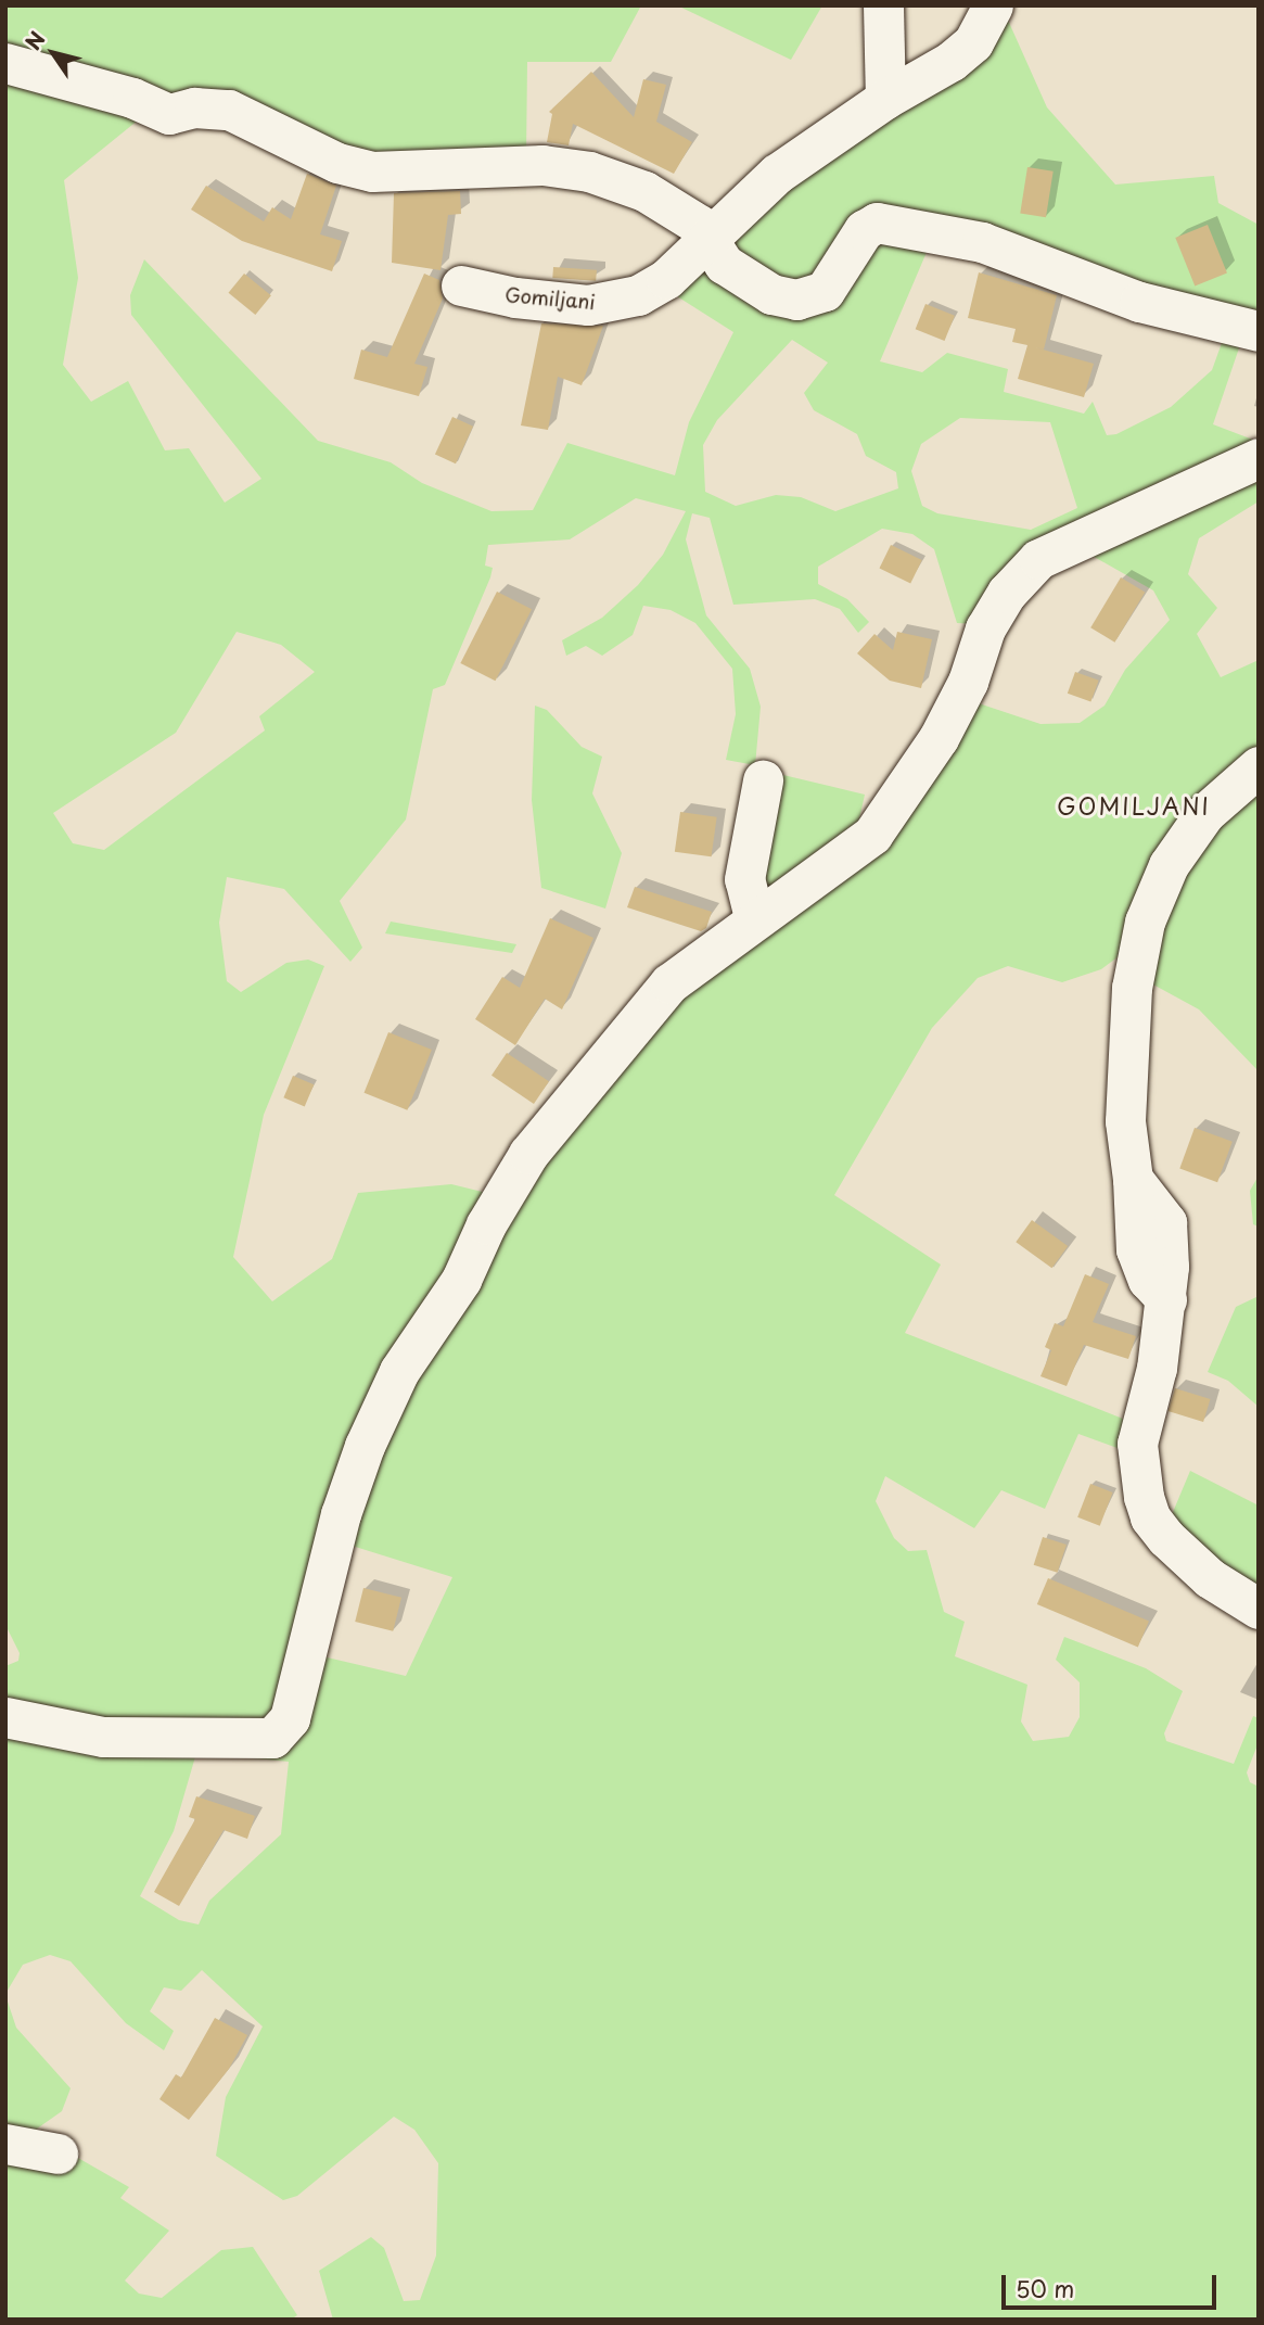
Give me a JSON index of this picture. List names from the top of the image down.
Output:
{
  "streets": {
    "street": ["Gomiljani"]
  },
  "districts": ["GOMILJANI"],
  "scale_bar": "50 m",
  "north": "top left"
}
